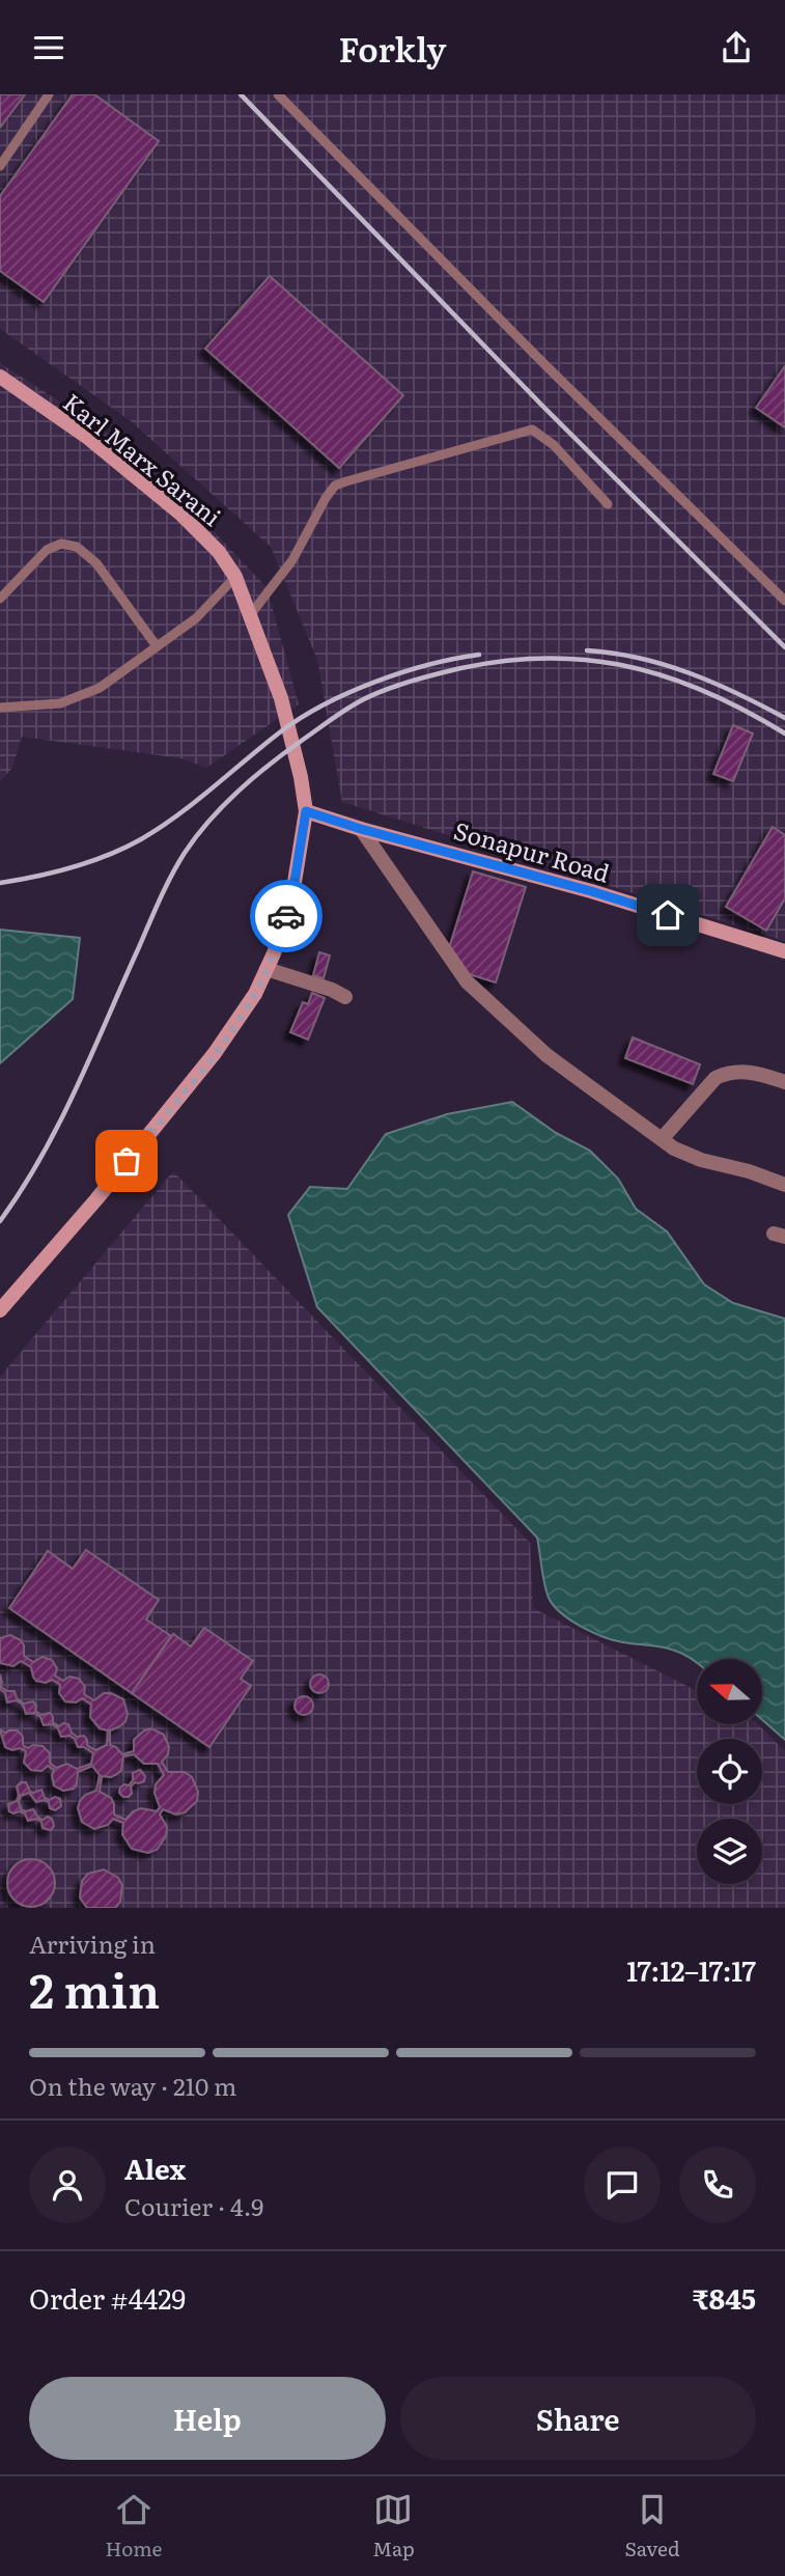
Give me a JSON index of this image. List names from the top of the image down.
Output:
{
  "streets": {
    "main road": ["Karl Marx Sarani", "Sonapur Road"]
  },
  "crossings": [
    ["Karl Marx Sarani", "Sonapur Road"]
  ],
  "north": "left",
  "page": {
    "header": "Forkly",
    "heading": ["2 min", "Arriving in", "17:12–17:17"],
    "panel": [
      "Alex",
      "Courier · 4.9",
      "Order #4429",
      "₹845"
    ],
    "bar": "On the way · 210 m",
    "buttons": ["Help", "Share"],
    "tabs": ["Home", "Map", "Saved"]
  }
}
